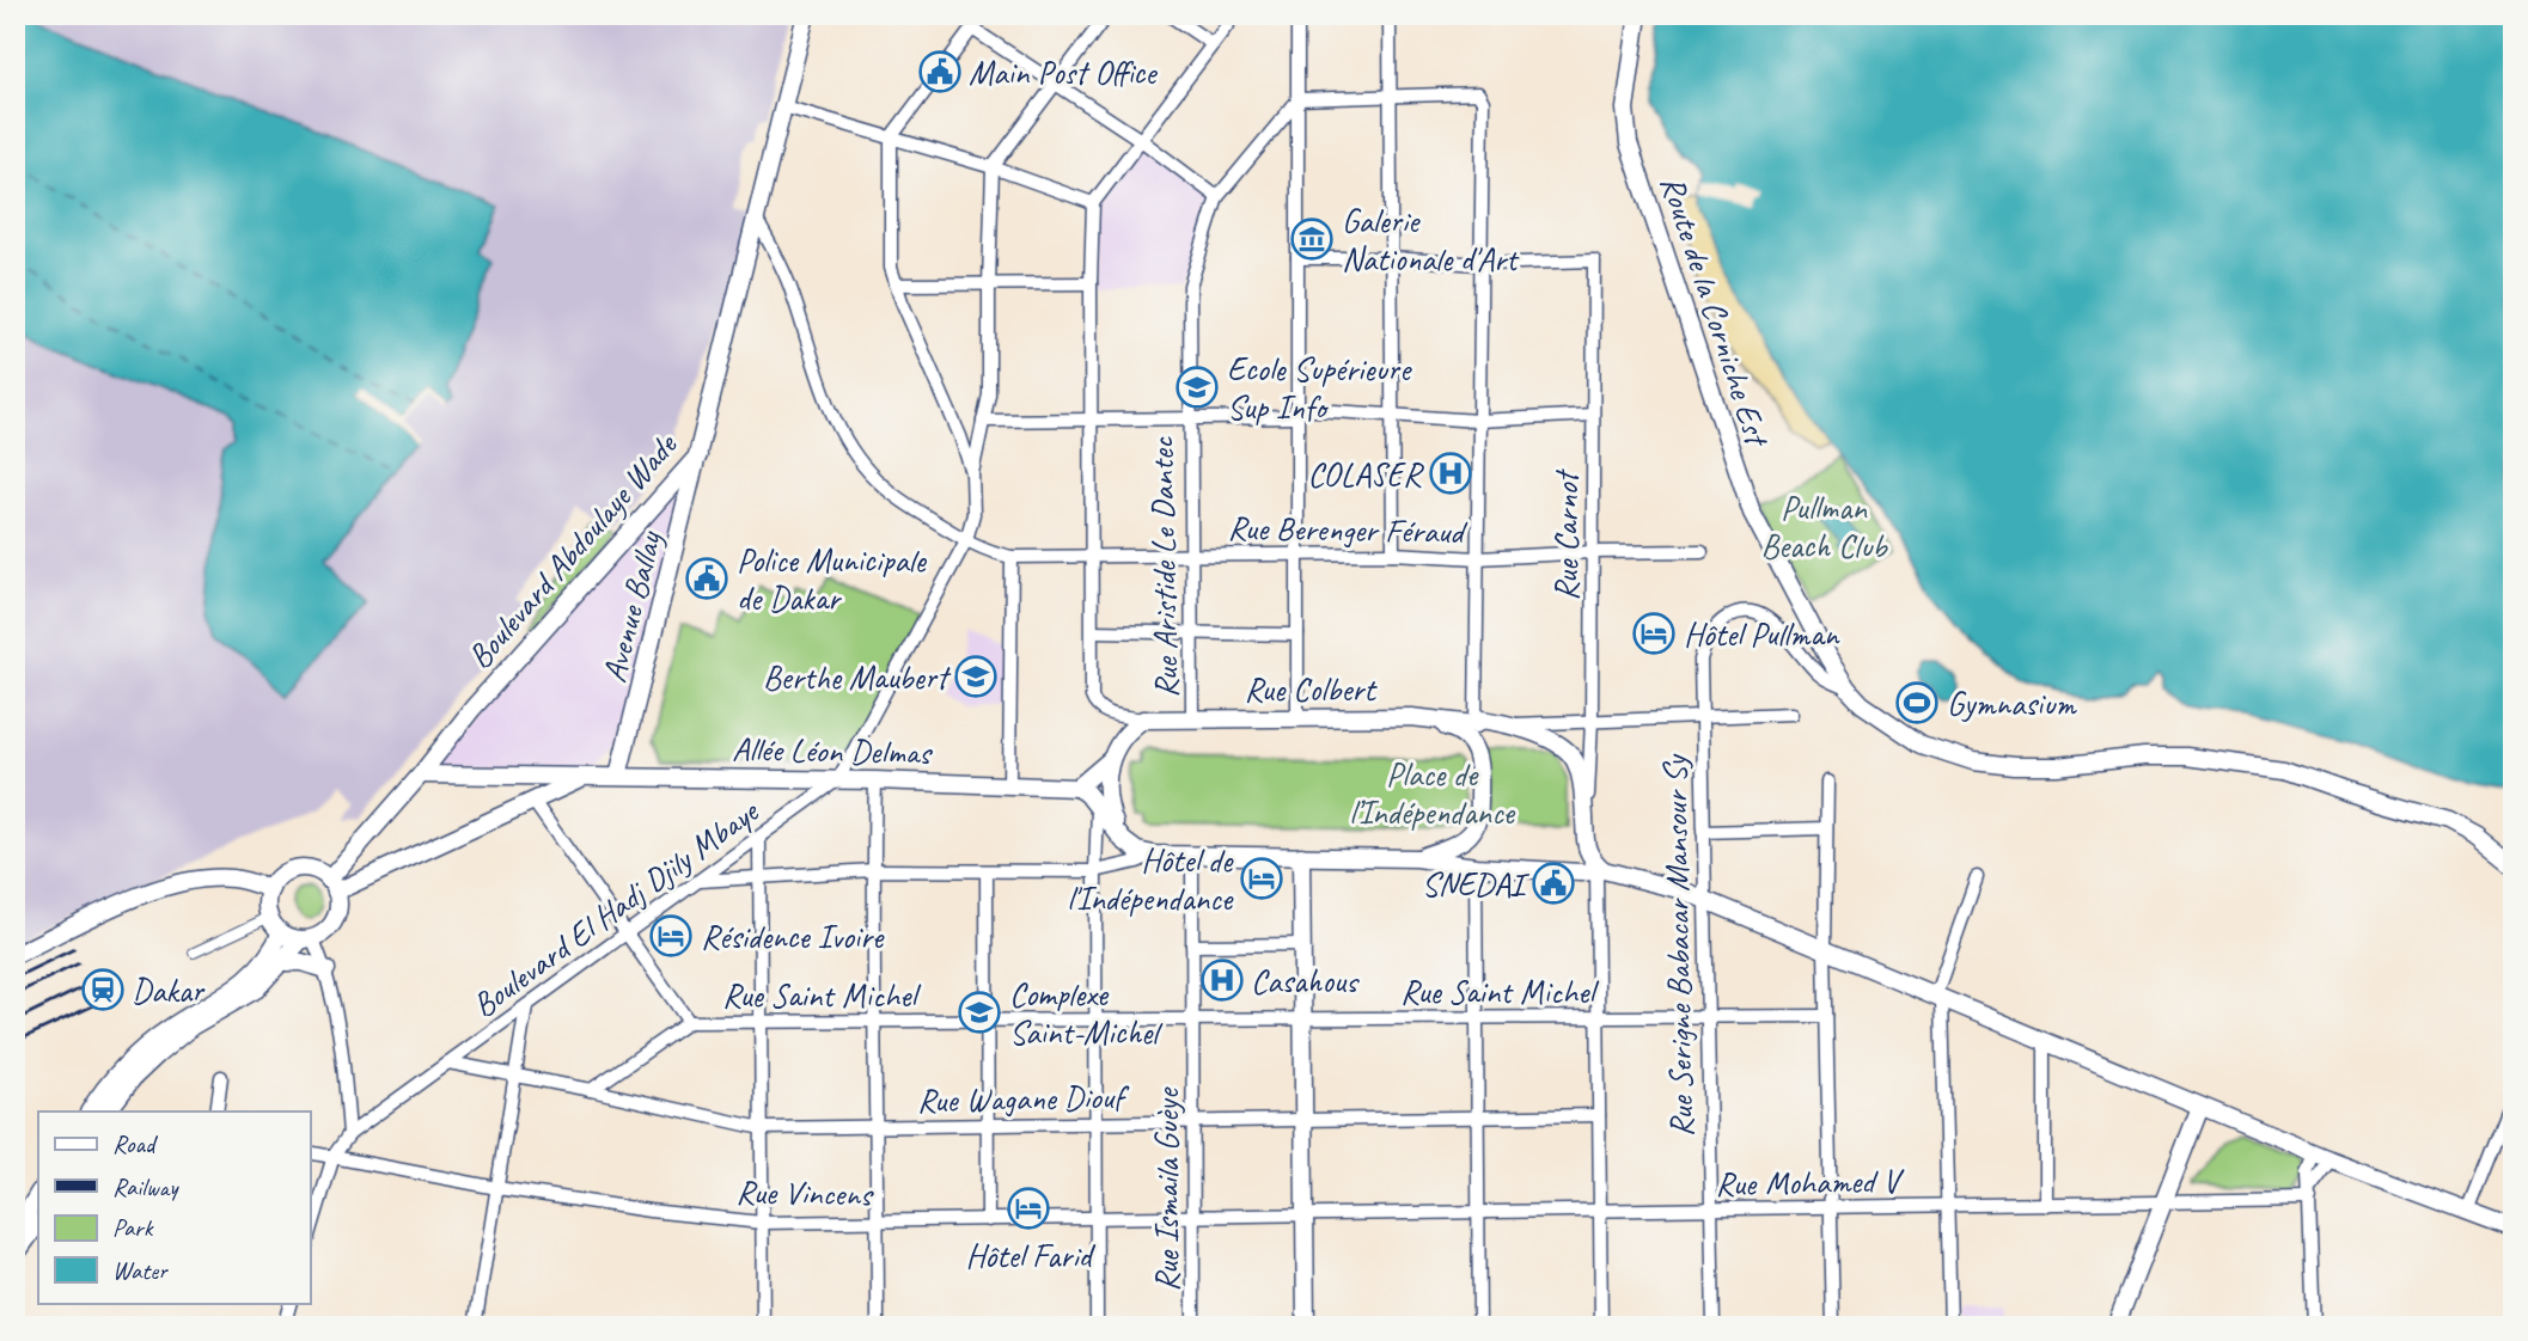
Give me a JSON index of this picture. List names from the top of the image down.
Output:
{
  "streets": {
    "street": [
      "Route de la Corniche Est",
      "Rue Berenger Féraud",
      "Rue Carnot",
      "Boulevard Abdoulaye Wade",
      "Rue Aristide Le Dantec",
      "Avenue Ballay",
      "Rue Colbert",
      "Allée Léon Delmas",
      "Boulevard El Hadj Djily Mbaye",
      "Rue Serigne Babacar Mansour Sy",
      "Rue Saint Michel",
      "Rue Wagane Diouf",
      "Rue Mohamed V",
      "Rue Ismaila Guèye",
      "Rue Vincens"
    ]
  },
  "crossings": [
    ["Route de la Corniche Est", "Rue Serigne Babacar Mansour Sy"],
    ["Rue Berenger Féraud", "Rue Carnot"],
    ["Rue Berenger Féraud", "Boulevard Abdoulaye Wade"],
    ["Rue Berenger Féraud", "Rue Aristide Le Dantec"],
    ["Rue Berenger Féraud", "Boulevard El Hadj Djily Mbaye"],
    ["Boulevard Abdoulaye Wade", "Avenue Ballay"],
    ["Rue Aristide Le Dantec", "Rue Colbert"],
    ["Avenue Ballay", "Allée Léon Delmas"],
    ["Allée Léon Delmas", "Boulevard El Hadj Djily Mbaye"],
    ["Boulevard El Hadj Djily Mbaye", "Rue Saint Michel"],
    ["Boulevard El Hadj Djily Mbaye", "Rue Wagane Diouf"],
    ["Boulevard El Hadj Djily Mbaye", "Rue Vincens"],
    ["Rue Serigne Babacar Mansour Sy", "Rue Saint Michel"],
    ["Rue Serigne Babacar Mansour Sy", "Rue Mohamed V"],
    ["Rue Saint Michel", "Rue Ismaila Guèye"],
    ["Rue Wagane Diouf", "Rue Ismaila Guèye"],
    ["Rue Mohamed V", "Rue Vincens"],
    ["Rue Ismaila Guèye", "Rue Vincens"]
  ],
  "parks": ["Pullman Beach Club", "Place de l’Indépendance"],
  "places": {
    "public building": ["Main Post Office", "Police Municipale de Dakar", "SNEDAI"],
    "museum": ["Galerie Nationale d'Art"],
    "school or university": ["Ecole Supérieure Sup Info", "Berthe Maubert", "Complexe Saint-Michel"],
    "hospital": ["COLASER", "Casahous"],
    "hotel": [
      "Hôtel Pullman",
      "Hôtel de l'Indépendance",
      "Résidence Ivoire",
      "Hôtel Farid"
    ],
    "sports": ["Gymnasium"],
    "station": ["Dakar"]
  },
  "legend": [
    "Road",
    "Railway",
    "Park",
    "Water"
  ]
}
